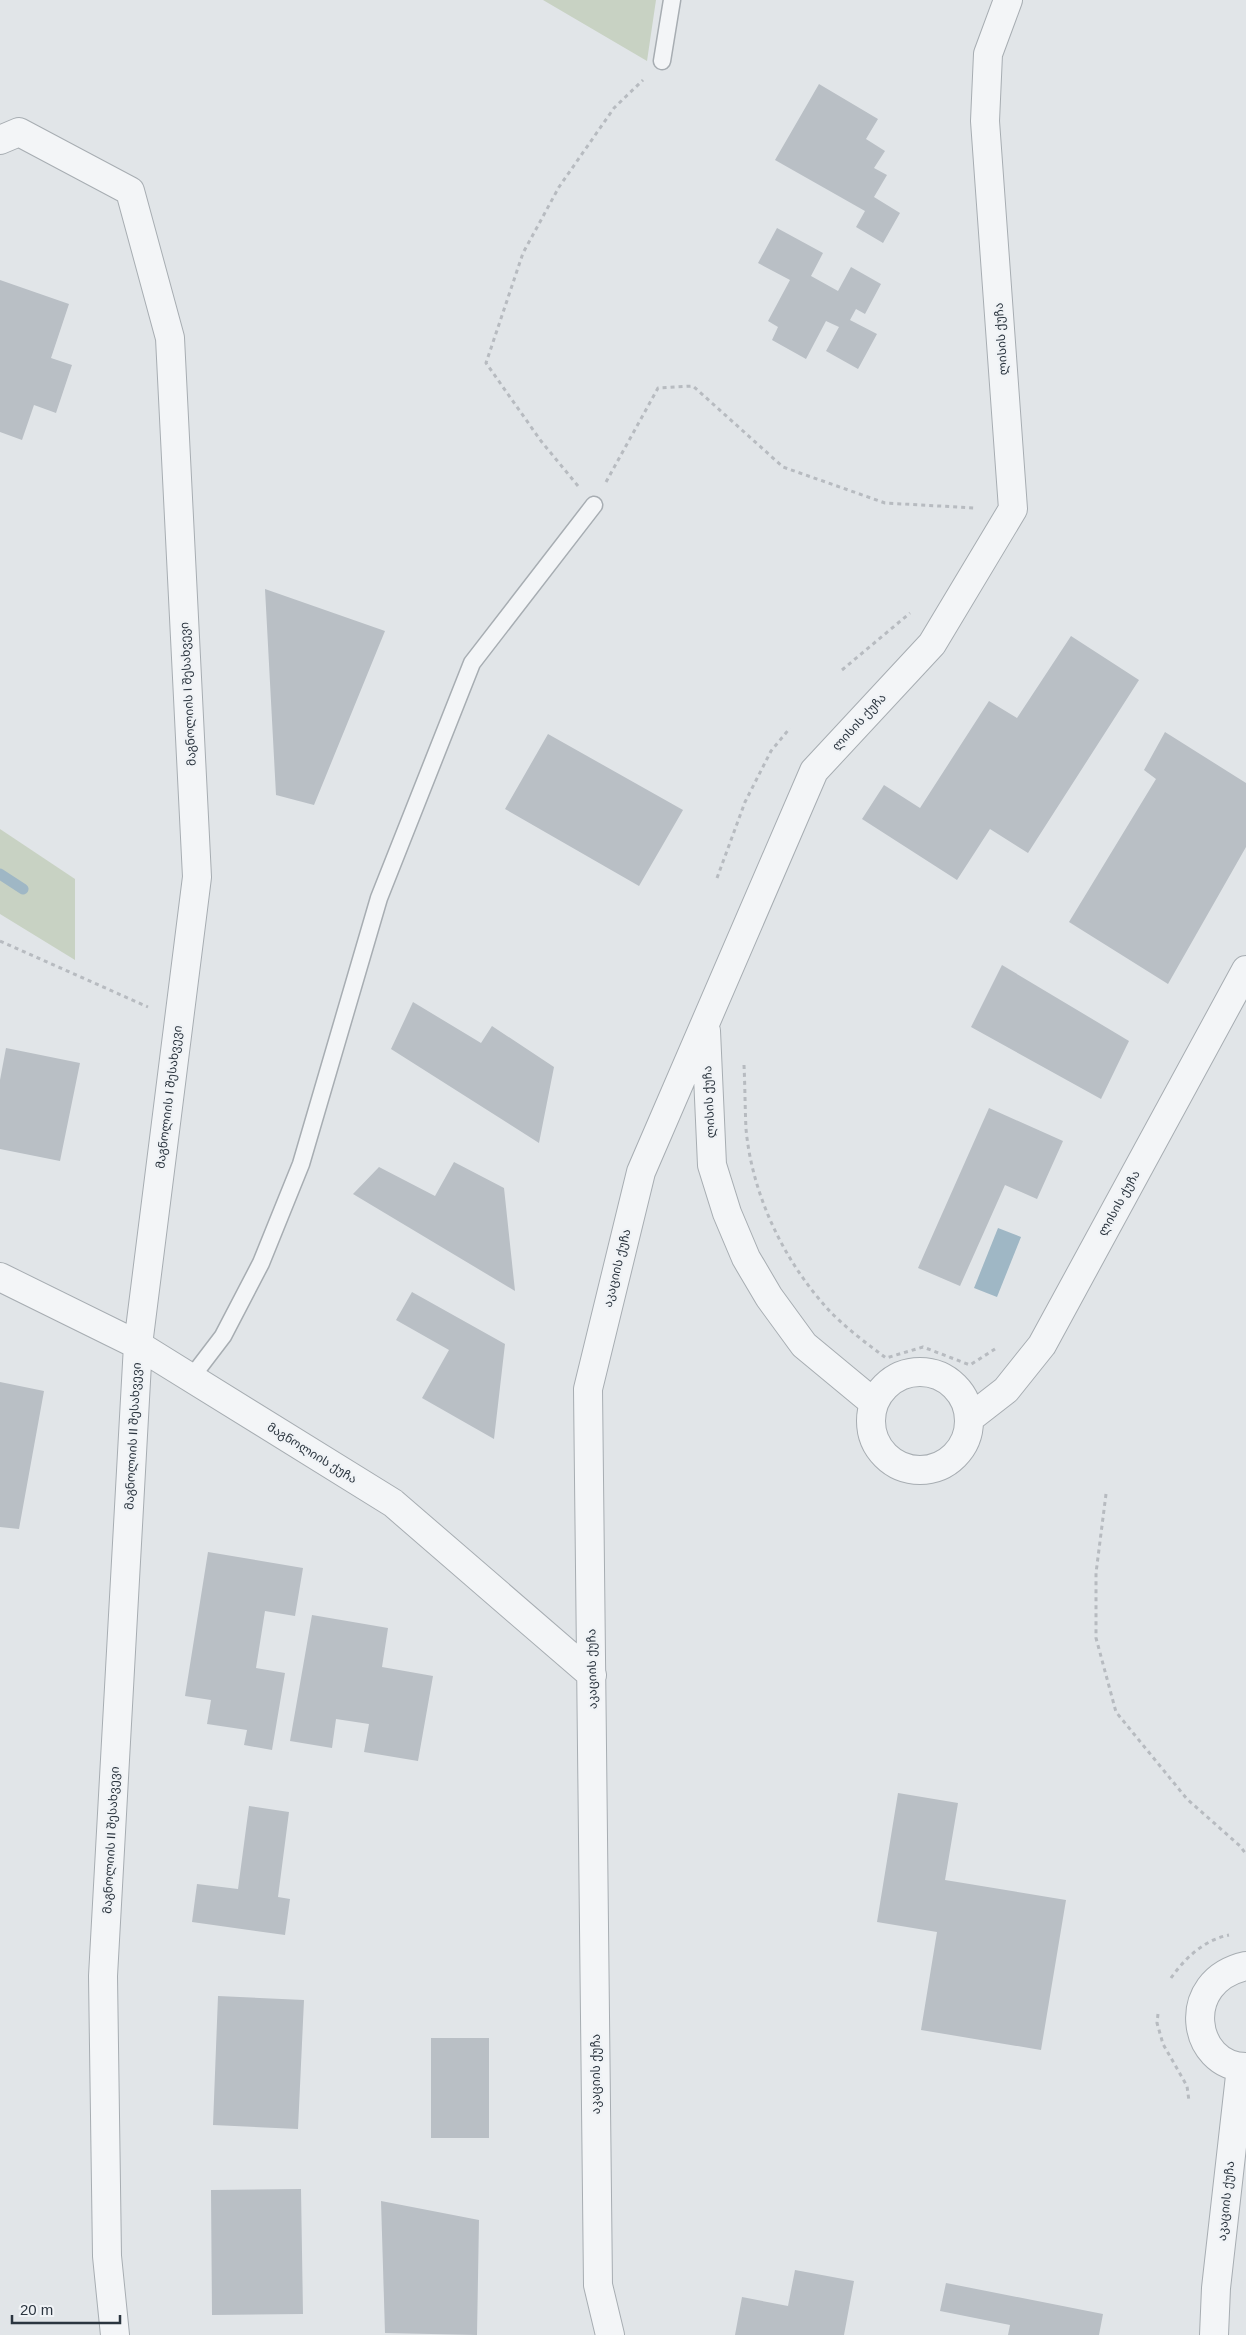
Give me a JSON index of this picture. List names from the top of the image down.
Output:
{
  "streets": {
    "street": [
      "ლისის ქუჩა",
      "მაგნოლიის I შესახვევი",
      "აკაციის ქუჩა",
      "მაგნოლიის II შესახვევი",
      "მაგნოლიის ქუჩა"
    ]
  },
  "crossings": [
    ["ლისის ქუჩა", "აკაციის ქუჩა"],
    ["მაგნოლიის I შესახვევი", "მაგნოლიის II შესახვევი"],
    ["მაგნოლიის I შესახვევი", "მაგნოლიის ქუჩა"],
    ["აკაციის ქუჩა", "მაგნოლიის ქუჩა"],
    ["მაგნოლიის II შესახვევი", "მაგნოლიის ქუჩა"]
  ],
  "scale_bar": "20 m"
}
